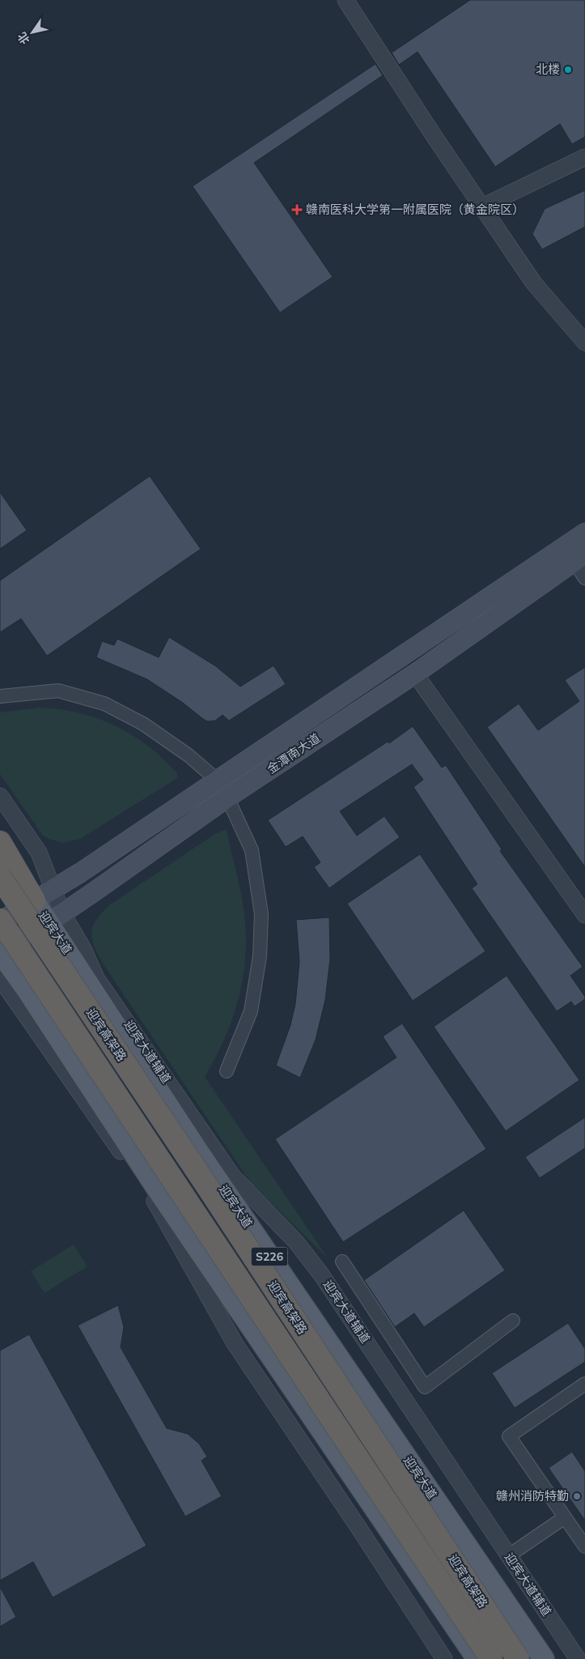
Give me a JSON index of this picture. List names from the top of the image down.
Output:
{
  "streets": {
    "highway": ["迎宾高架路"],
    "main road": ["金潭南大道", "迎宾大道", "S226"],
    "street": ["迎宾大道辅道"]
  },
  "crossings": [
    ["金潭南大道", "迎宾大道"],
    ["金潭南大道", "迎宾高架路"],
    ["金潭南大道", "迎宾大道辅道"],
    ["迎宾大道", "迎宾大道辅道"]
  ],
  "places": {
    "other": ["北楼", "赣州消防特勤"],
    "health": ["赣南医科大学第一附属医院（黄金院区）"]
  },
  "north": "bottom left"
}
